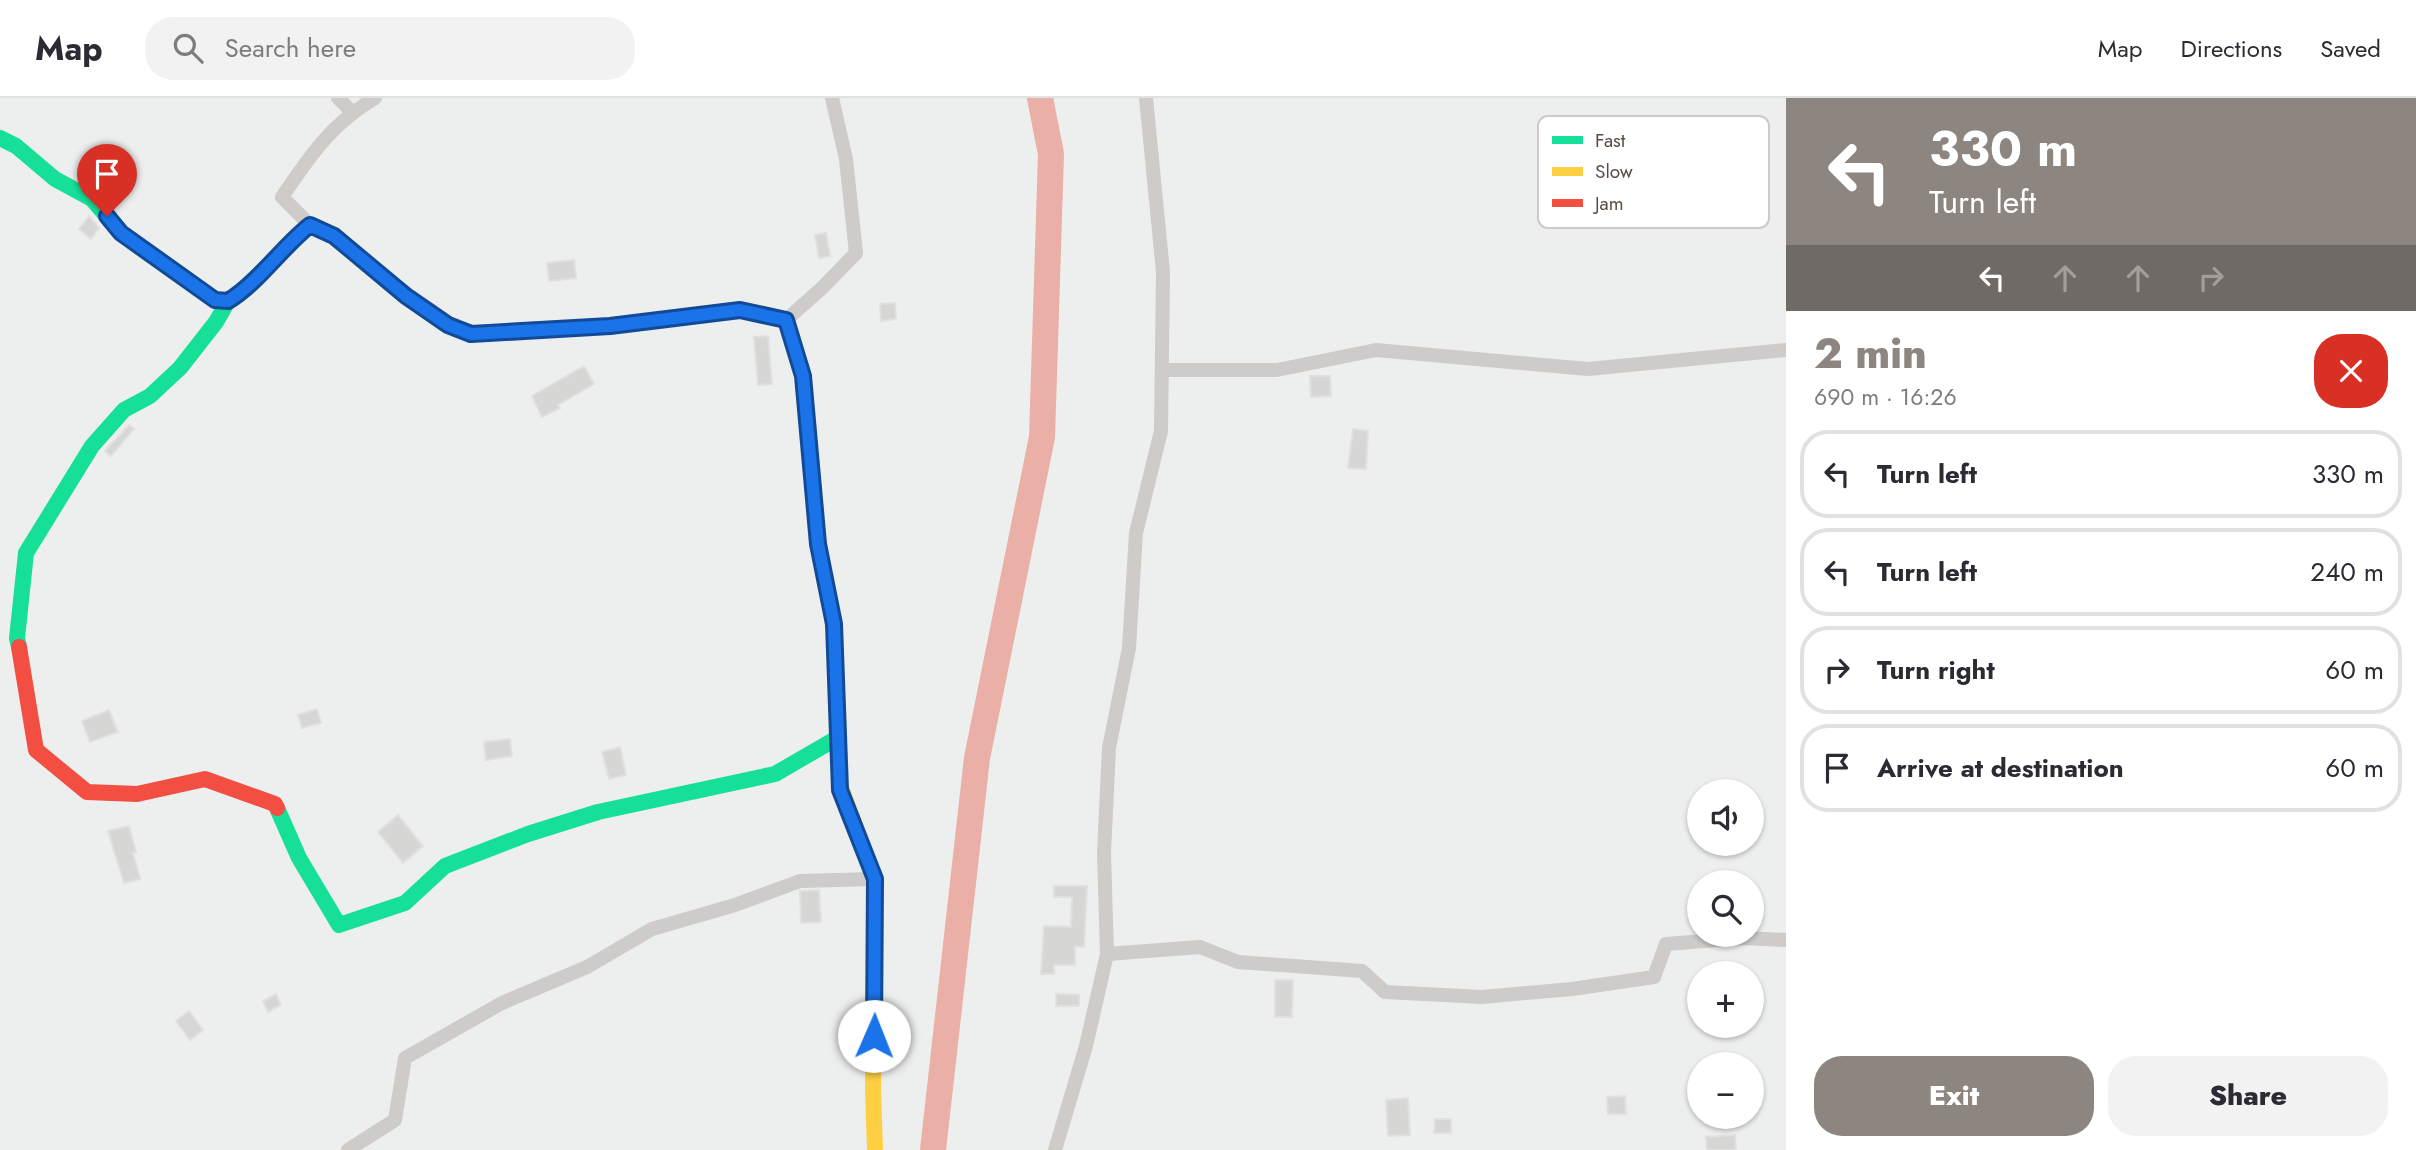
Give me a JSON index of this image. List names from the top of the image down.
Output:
{
  "legend": ["Fast", "Slow", "Jam"],
  "page": {
    "header": "Map",
    "search": "Search here",
    "nav": ["Map", "Directions", "Saved"],
    "turn": ["330 m", "Turn left"],
    "heading": ["2 min", "690 m · 16:26"],
    "list": [
      {
        "name": "Turn left",
        "value": "330 m"
      },
      {
        "name": "Turn left",
        "value": "240 m"
      },
      {
        "name": "Turn right",
        "value": "60 m"
      },
      {
        "name": "Arrive at destination",
        "value": "60 m"
      }
    ],
    "map_buttons": ["+", "−"],
    "buttons": ["Exit", "Share"]
  }
}
